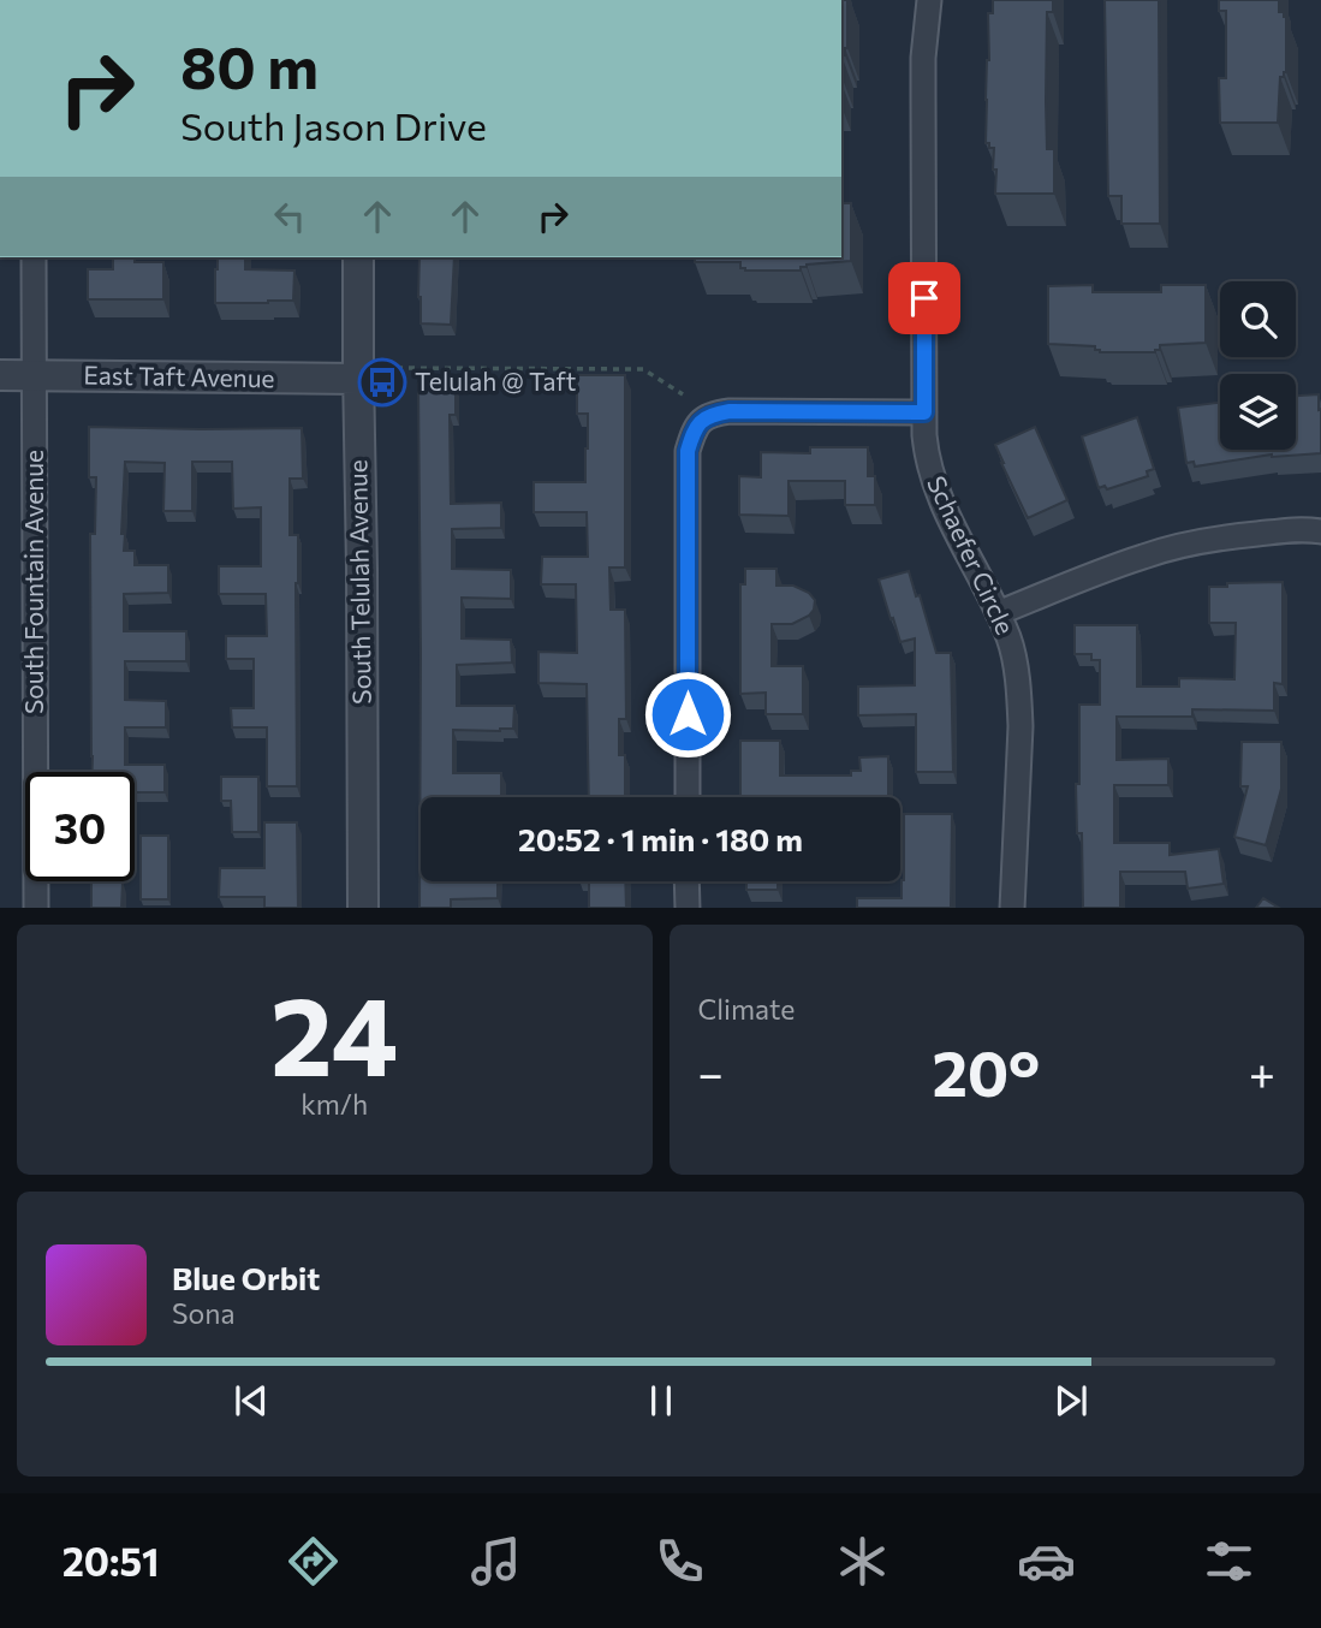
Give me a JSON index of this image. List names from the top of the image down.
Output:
{
  "streets": {
    "street": [
      "East Taft Avenue",
      "Schaefer Circle",
      "South Fountain Avenue",
      "South Telulah Avenue"
    ]
  },
  "crossings": [
    ["East Taft Avenue", "South Fountain Avenue"],
    ["East Taft Avenue", "South Telulah Avenue"]
  ],
  "places": {
    "bus stop": ["Telulah @ Taft"]
  },
  "page": {
    "turn": ["80 m", "South Jason Drive"],
    "limit": "30",
    "trip": "20:52 · 1 min · 180 m",
    "tile": [
      ["24", "km/h"],
      "Climate"
    ],
    "heat": ["−", "20°", "+"],
    "song": ["Blue Orbit", "Sona"],
    "tabs": "20:51"
  }
}
